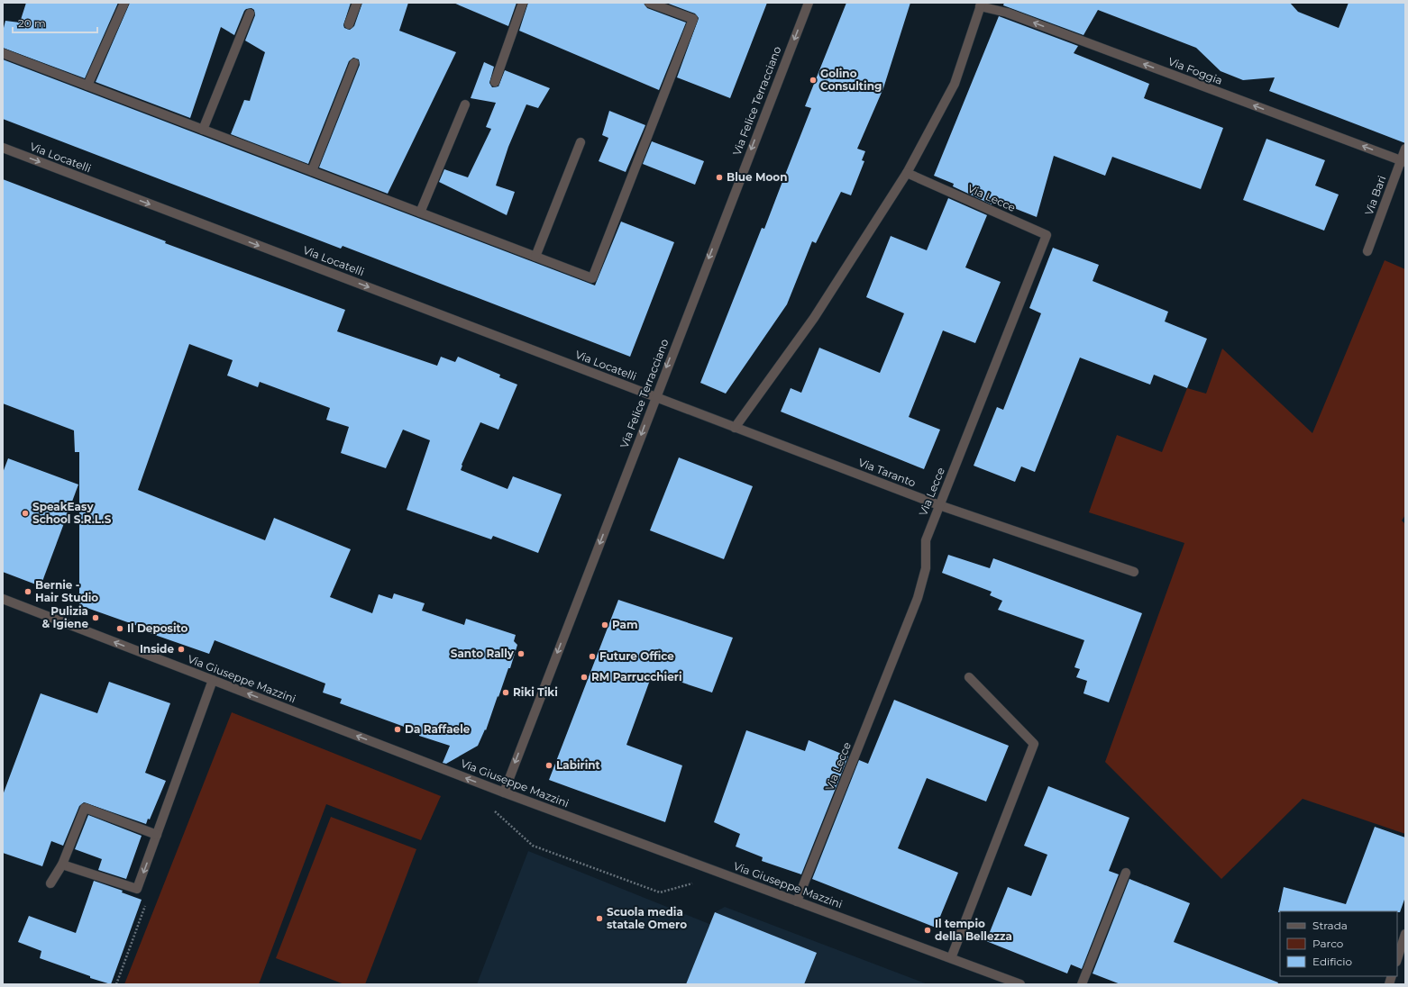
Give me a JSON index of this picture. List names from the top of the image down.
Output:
{
  "streets": {
    "street": [
      "Via Foggia",
      "Via Felice Terracciano",
      "Via Locatelli",
      "Via Bari",
      "Via Lecce",
      "Via Taranto",
      "Via Giuseppe Mazzini"
    ]
  },
  "crossings": [
    ["Via Foggia", "Via Bari"],
    ["Via Felice Terracciano", "Via Locatelli"],
    ["Via Felice Terracciano", "Via Taranto"],
    ["Via Felice Terracciano", "Via Giuseppe Mazzini"],
    ["Via Locatelli", "Via Taranto"],
    ["Via Lecce", "Via Taranto"],
    ["Via Lecce", "Via Giuseppe Mazzini"]
  ],
  "one_way": [
    "Via Foggia",
    "Via Felice Terracciano",
    "Via Locatelli",
    "Via Giuseppe Mazzini"
  ],
  "places": [
    "Golino Consulting",
    "Blue Moon",
    "SpeakEasy School S.R.L.S",
    "Bernie - Hair Studio",
    "Pulizia & Igiene",
    "Pam",
    "Il Deposito",
    "Inside",
    "Santo Rally",
    "Future Office",
    "RM Parrucchieri",
    "Riki Tiki",
    "Da Raffaele",
    "Labirint",
    "Scuola media statale Omero",
    "Il tempio della Bellezza"
  ],
  "legend": ["Strada", "Parco", "Edificio"],
  "scale_bar": "20 m"
}
